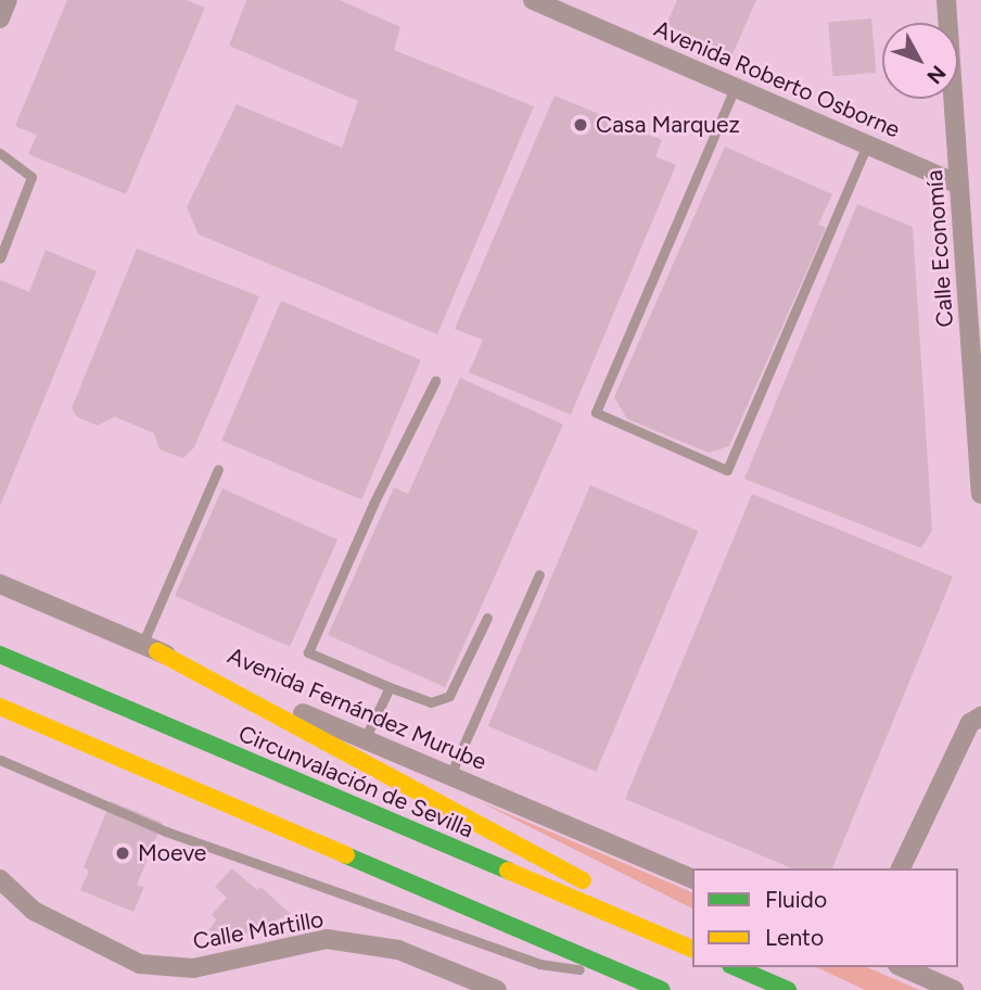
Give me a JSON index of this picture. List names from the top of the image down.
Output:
{
  "streets": {
    "highway": ["Circunvalación de Sevilla"],
    "street": [
      "Avenida Roberto Osborne",
      "Calle Economía",
      "Avenida Fernández Murube",
      "Calle Martillo"
    ]
  },
  "crossings": [
    ["Avenida Roberto Osborne", "Calle Economía"]
  ],
  "places": ["Casa Marquez", "Moeve"],
  "legend": ["Fluido", "Lento"],
  "north": "bottom right"
}
